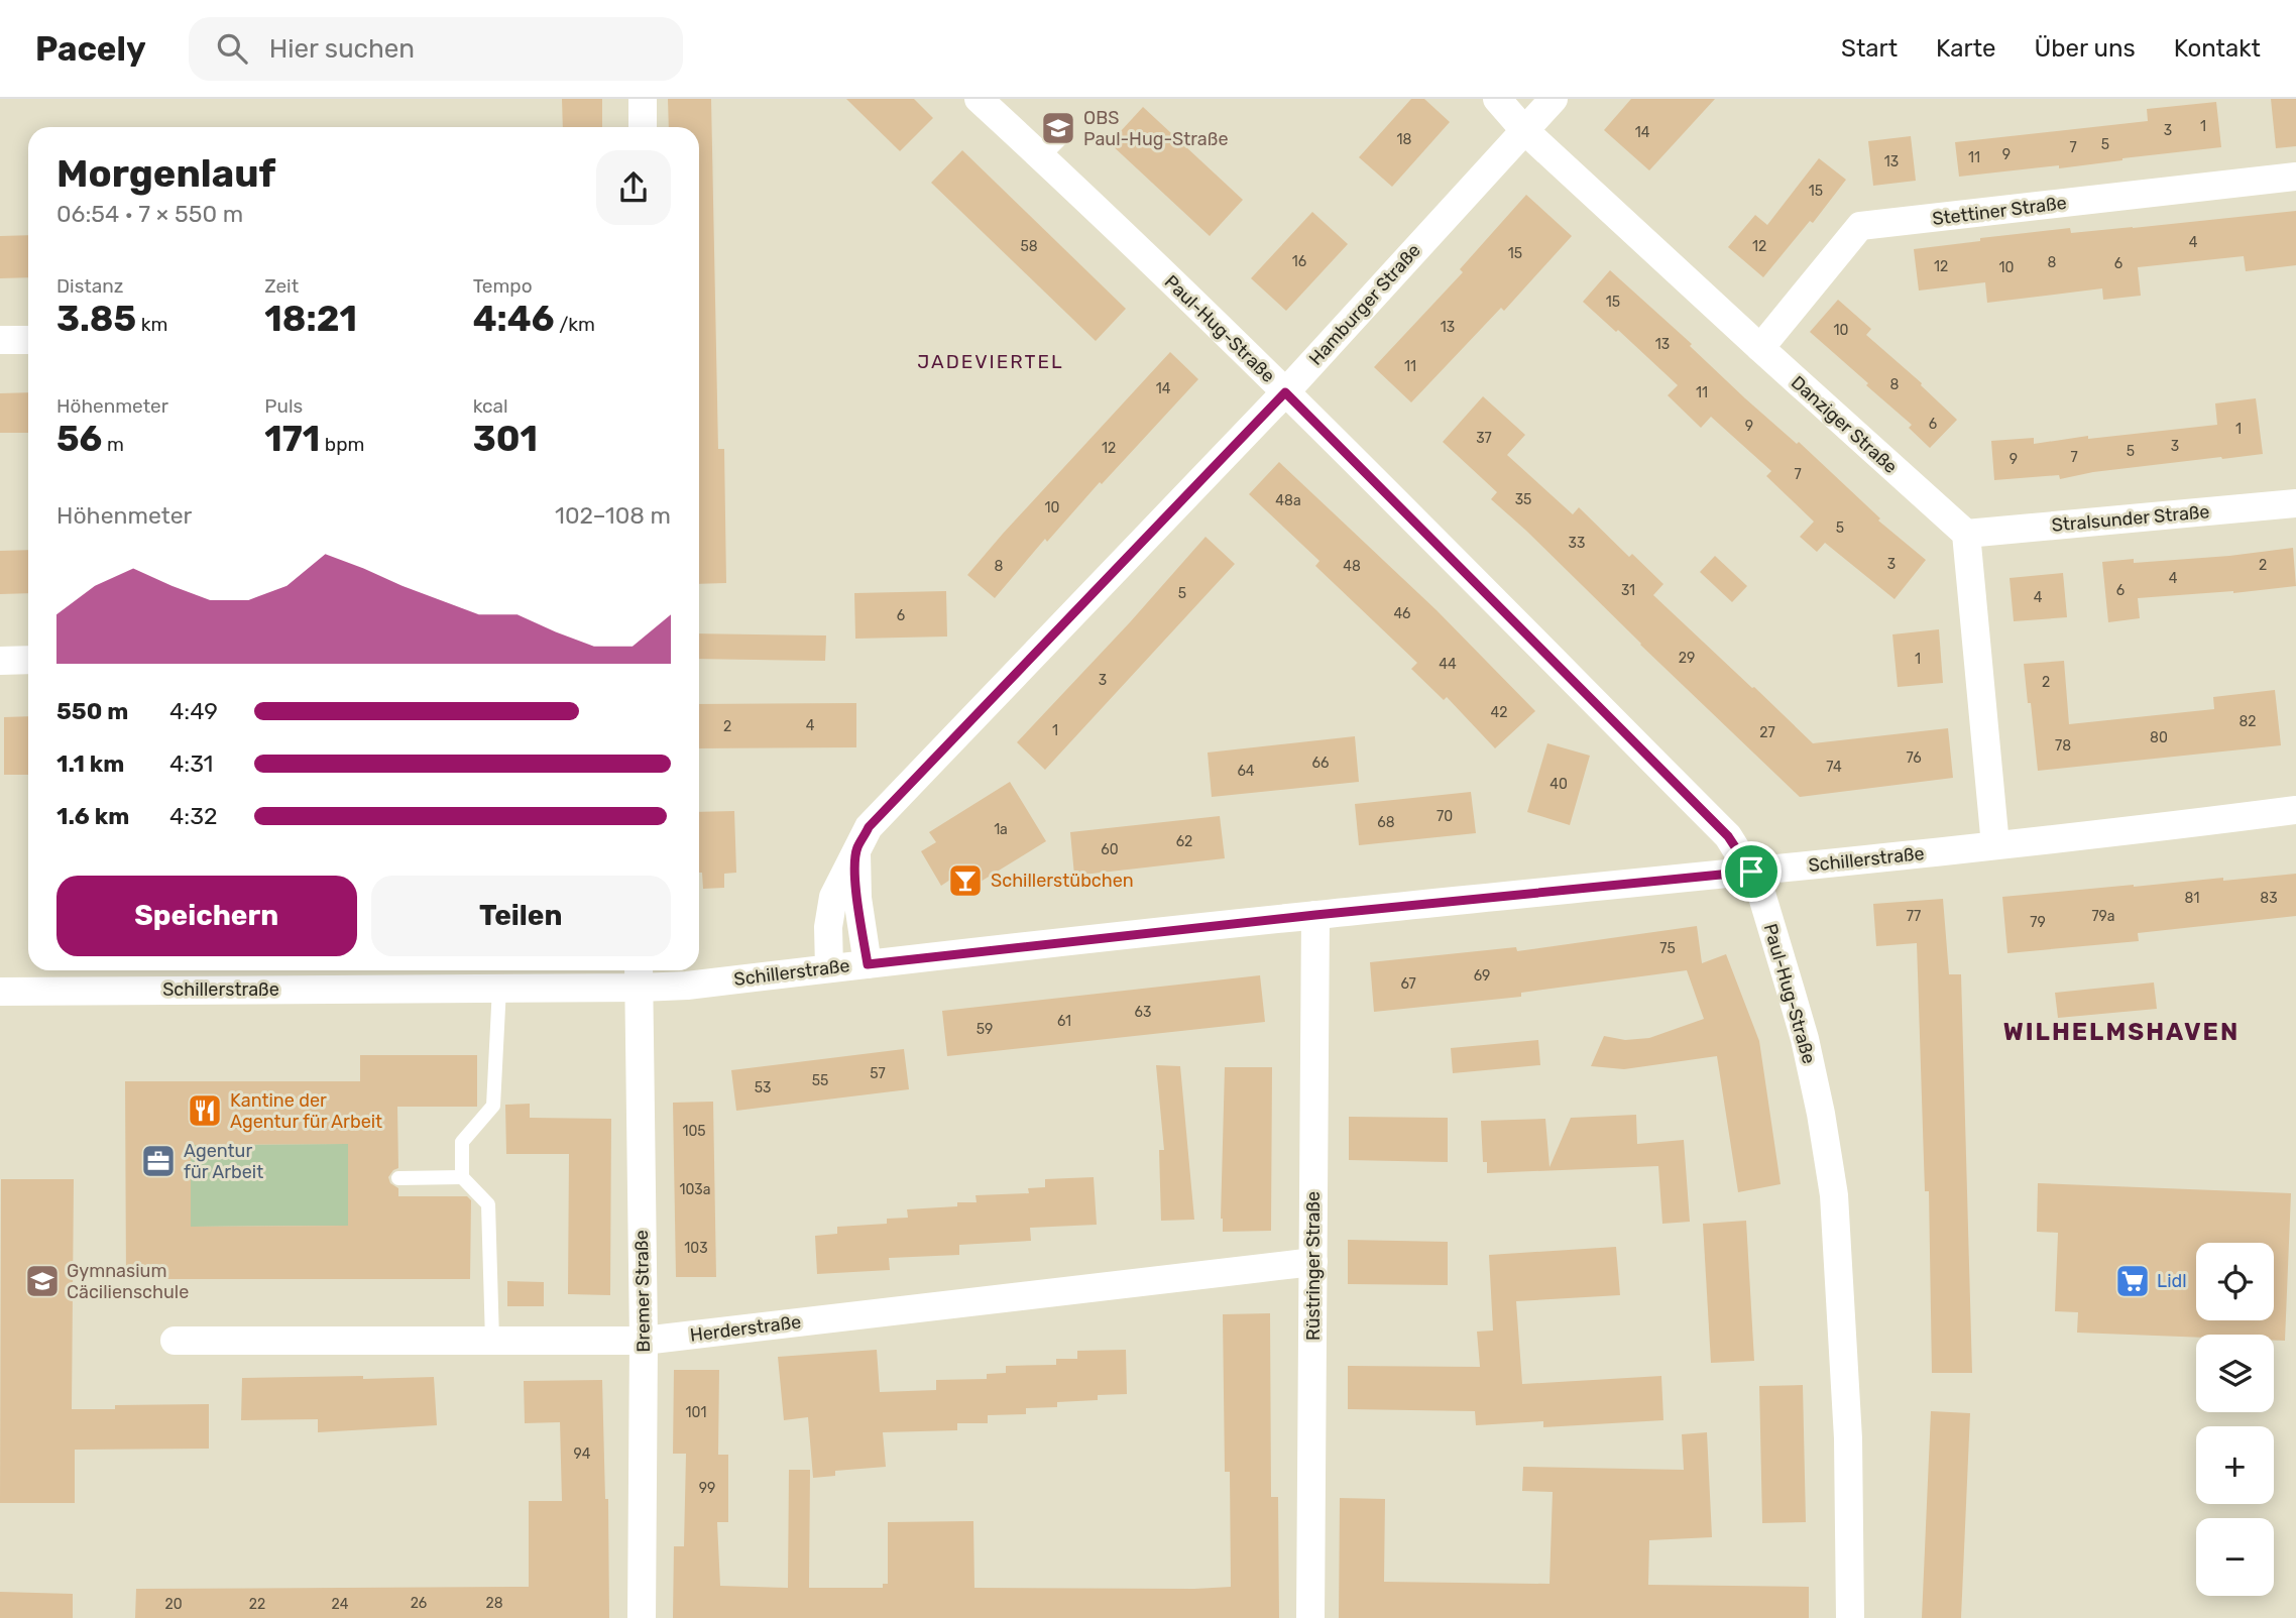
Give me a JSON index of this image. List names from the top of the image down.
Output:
{
  "streets": {
    "street": [
      "Stettiner Straße",
      "Hamburger Straße",
      "Paul-Hug-Straße",
      "Danziger Straße",
      "Stralsunder Straße",
      "Schillerstraße",
      "Rüstringer Straße",
      "Bremer Straße",
      "Herderstraße"
    ]
  },
  "crossings": [
    ["Stettiner Straße", "Danziger Straße"],
    ["Hamburger Straße", "Paul-Hug-Straße"],
    ["Hamburger Straße", "Danziger Straße"],
    ["Hamburger Straße", "Schillerstraße"],
    ["Paul-Hug-Straße", "Schillerstraße"],
    ["Danziger Straße", "Stralsunder Straße"],
    ["Schillerstraße", "Rüstringer Straße"],
    ["Schillerstraße", "Bremer Straße"],
    ["Rüstringer Straße", "Herderstraße"],
    ["Bremer Straße", "Herderstraße"]
  ],
  "districts": ["JADEVIERTEL", "WILHELMSHAVEN"],
  "places": {
    "school or university": ["OBS Paul-Hug-Straße", "Gymnasium Cäcilienschule"],
    "bar": ["Schillerstübchen"],
    "restaurant": ["Kantine der Agentur für Arbeit"],
    "office": ["Agentur für Arbeit"],
    "supermarket": ["Lidl"]
  },
  "house_numbers": [
    "1",
    "3",
    "14",
    "18",
    "5",
    "7",
    "9",
    "11",
    "13",
    "15",
    "4",
    "58",
    "12",
    "15",
    "16",
    "8",
    "6",
    "12",
    "10",
    "15",
    "13",
    "10",
    "13",
    "11",
    "8",
    "14",
    "11",
    "6",
    "9",
    "1",
    "37",
    "3",
    "12",
    "5",
    "7",
    "9",
    "7",
    "35",
    "48a",
    "10",
    "5",
    "33",
    "3",
    "2",
    "8",
    "48",
    "4",
    "31",
    "6",
    "5",
    "4",
    "46",
    "6",
    "29",
    "1",
    "44",
    "3",
    "2",
    "42",
    "82",
    "4",
    "2",
    "1",
    "27",
    "80",
    "78",
    "76",
    "66",
    "74",
    "64",
    "40",
    "70",
    "68",
    "1a",
    "62",
    "60",
    "81",
    "83",
    "77",
    "79a",
    "79",
    "75",
    "69",
    "67",
    "63",
    "61",
    "59",
    "57",
    "55",
    "53",
    "105",
    "103a",
    "103",
    "101",
    "94",
    "99",
    "26",
    "28",
    "20",
    "22",
    "24"
  ],
  "page": {
    "header": "Pacely",
    "search": "Hier suchen",
    "nav": [
      "Start",
      "Karte",
      "Über uns",
      "Kontakt"
    ],
    "heading": ["Morgenlauf", "06:54 · 7 × 550 m"],
    "stats": [
      ["Distanz", "3.85 km"],
      ["Zeit", "18:21"],
      ["Tempo", "4:46 /km"],
      ["Höhenmeter", "56 m"],
      ["Puls", "171 bpm"],
      ["kcal", "301"]
    ],
    "chart": ["Höhenmeter", "102–108 m"],
    "list": [
      {
        "name": "550 m",
        "note": "4:49"
      },
      {
        "name": "1.1 km",
        "note": "4:31"
      },
      {
        "name": "1.6 km",
        "note": "4:32"
      }
    ],
    "buttons": ["Speichern", "Teilen"],
    "map_buttons": ["+", "−"]
  }
}
